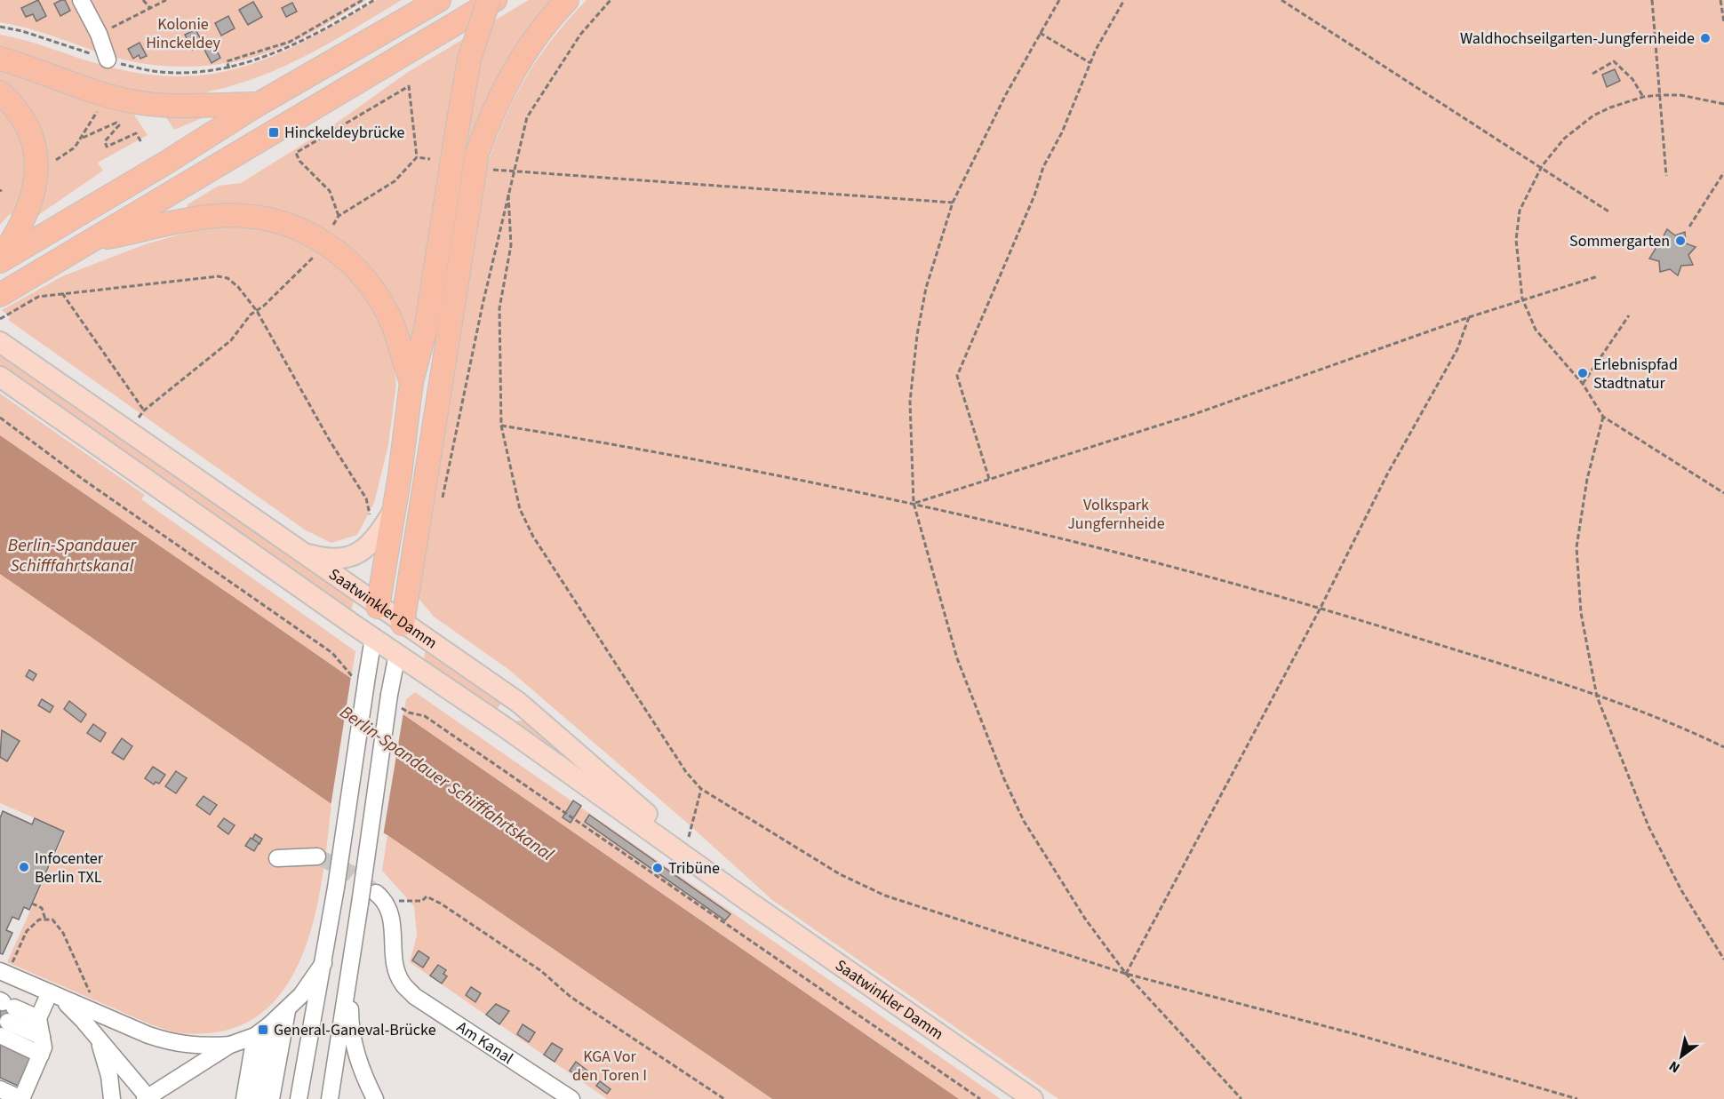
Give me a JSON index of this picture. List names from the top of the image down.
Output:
{
  "streets": {
    "main road": ["Saatwinkler Damm"],
    "street": ["Am Kanal"]
  },
  "water": ["Berlin-Spandauer Schifffahrtskanal"],
  "parks": ["Kolonie Hinckeldey", "Volkspark Jungfernheide", "KGA Vor den Toren I"],
  "places": {
    "other": [
      "Waldhochseilgarten-Jungfernheide",
      "Sommergarten",
      "Erlebnispfad Stadtnatur",
      "Infocenter Berlin TXL",
      "Tribüne"
    ],
    "transit": ["Hinckeldeybrücke", "General-Ganeval-Brücke"]
  },
  "north": "bottom left"
}
